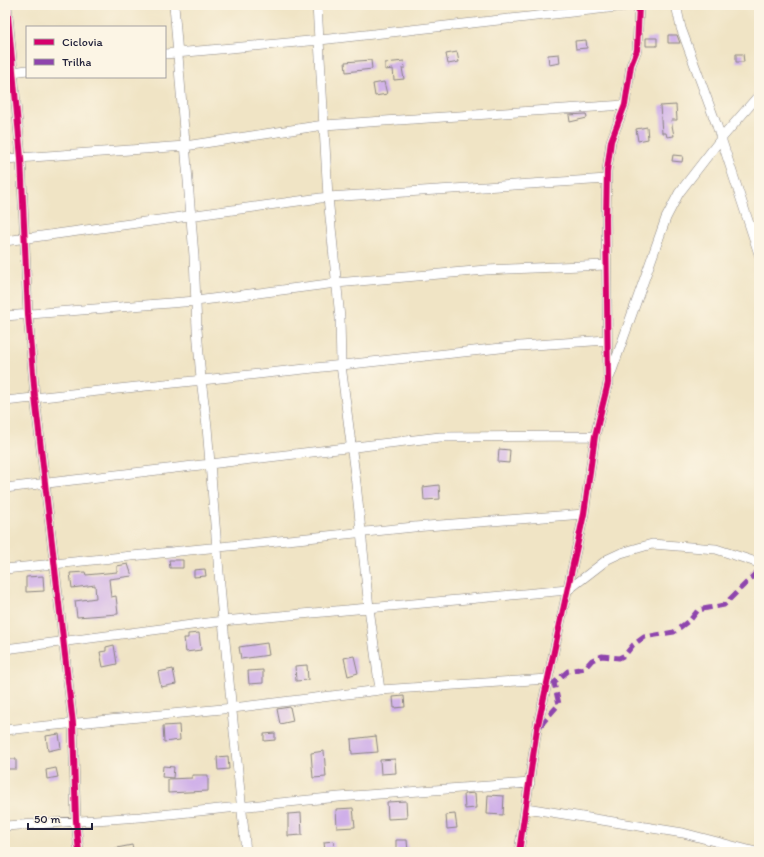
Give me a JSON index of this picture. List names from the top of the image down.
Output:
{
  "legend": ["Ciclovia", "Trilha"],
  "scale_bar": "50 m"
}
